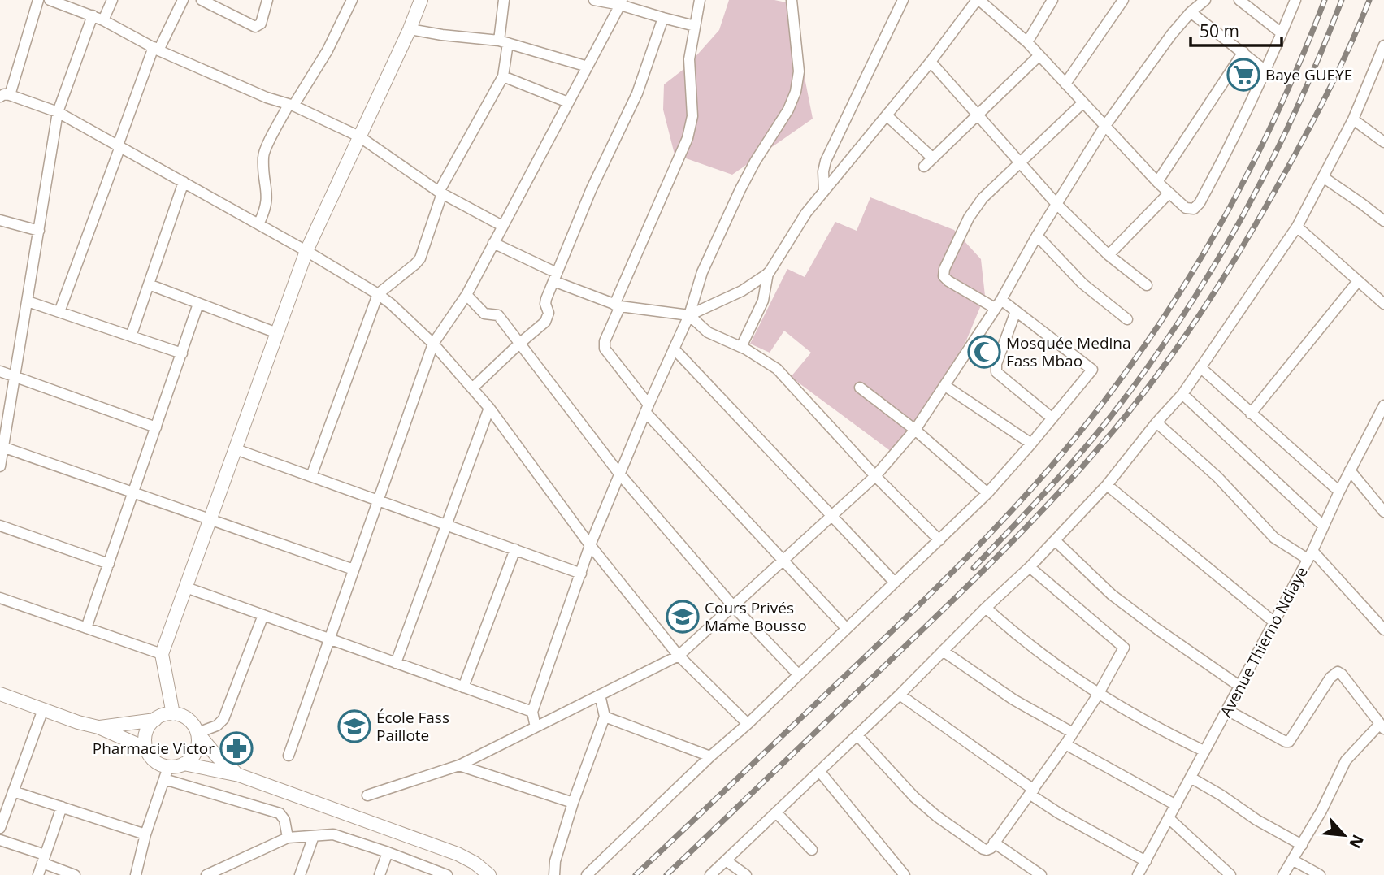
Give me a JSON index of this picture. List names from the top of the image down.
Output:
{
  "streets": {
    "street": ["Avenue Thierno Ndiaye"]
  },
  "places": {
    "supermarket": ["Baye GUEYE"],
    "mosque": ["Mosquée Medina Fass Mbao"],
    "school or university": ["Cours Privés Mame Bousso", "École Fass Paillote"],
    "pharmacy": ["Pharmacie Victor"]
  },
  "scale_bar": "50 m",
  "north": "bottom right"
}
